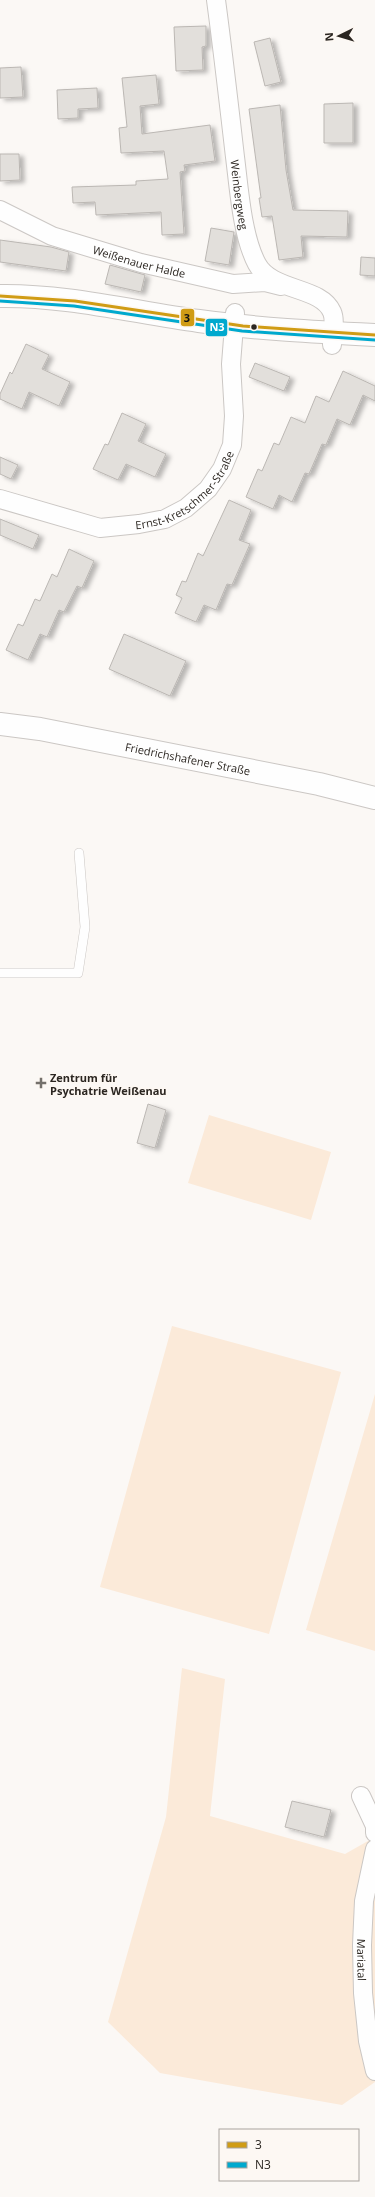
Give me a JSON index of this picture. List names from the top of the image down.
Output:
{
  "streets": {
    "street": [
      "Weinbergweg",
      "Weißenauer Halde",
      "Ernst-Kretschmer-Straße",
      "Friedrichshafener Straße",
      "Mariatal"
    ]
  },
  "crossings": [
    ["Weinbergweg", "Weißenauer Halde"]
  ],
  "places": {
    "health": ["Zentrum für Psychatrie Weißenau"]
  },
  "lines": ["transit line 3", "transit line N3"],
  "legend": ["3", "N3"],
  "north": "left"
}
